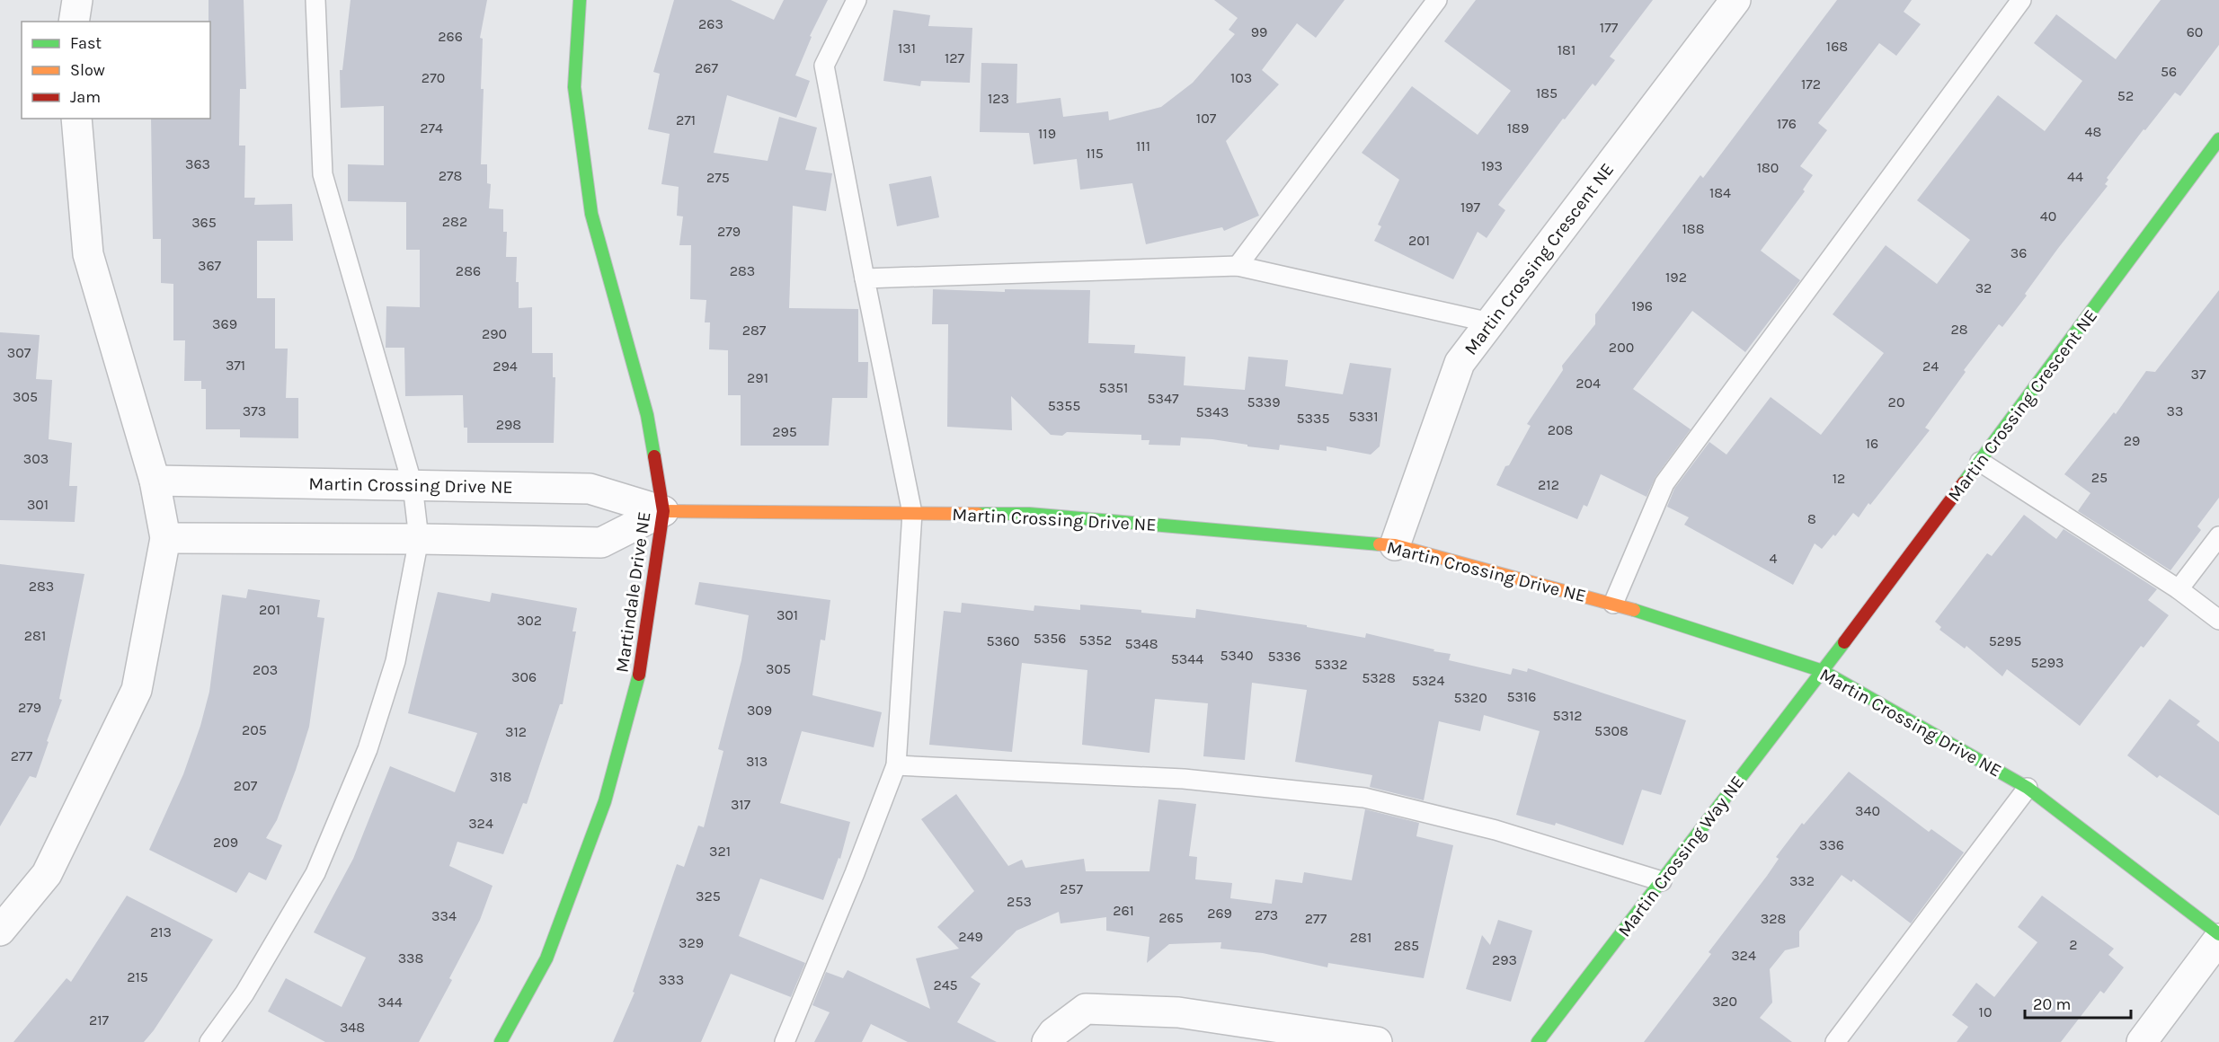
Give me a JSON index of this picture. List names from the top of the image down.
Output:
{
  "streets": {
    "street": [
      "Martin Crossing Crescent NE",
      "Martin Crossing Drive NE",
      "Martindale Drive NE",
      "Martin Crossing Way NE"
    ]
  },
  "crossings": [
    ["Martin Crossing Crescent NE", "Martin Crossing Drive NE"],
    ["Martin Crossing Crescent NE", "Martin Crossing Way NE"],
    ["Martin Crossing Drive NE", "Martindale Drive NE"],
    ["Martin Crossing Drive NE", "Martin Crossing Way NE"]
  ],
  "house_numbers": [
    "263",
    "177",
    "99",
    "60",
    "266",
    "168",
    "131",
    "181",
    "127",
    "267",
    "56",
    "270",
    "103",
    "172",
    "185",
    "52",
    "123",
    "107",
    "271",
    "176",
    "274",
    "189",
    "48",
    "119",
    "111",
    "115",
    "363",
    "193",
    "180",
    "278",
    "44",
    "275",
    "184",
    "197",
    "40",
    "282",
    "365",
    "188",
    "279",
    "201",
    "36",
    "367",
    "286",
    "283",
    "192",
    "32",
    "196",
    "369",
    "28",
    "287",
    "290",
    "200",
    "307",
    "371",
    "294",
    "24",
    "37",
    "291",
    "204",
    "5351",
    "305",
    "5347",
    "5339",
    "20",
    "5355",
    "373",
    "33",
    "5343",
    "5331",
    "5335",
    "298",
    "208",
    "295",
    "29",
    "16",
    "303",
    "25",
    "12",
    "212",
    "301",
    "8",
    "4",
    "283",
    "201",
    "301",
    "302",
    "281",
    "5356",
    "5352",
    "5360",
    "5295",
    "5348",
    "5340",
    "5336",
    "5344",
    "5293",
    "5332",
    "305",
    "203",
    "306",
    "5328",
    "5324",
    "5316",
    "5320",
    "279",
    "309",
    "5312",
    "205",
    "5308",
    "312",
    "277",
    "313",
    "318",
    "207",
    "317",
    "340",
    "324",
    "209",
    "336",
    "321",
    "332",
    "257",
    "325",
    "253",
    "261",
    "269",
    "273",
    "334",
    "265",
    "277",
    "328",
    "213",
    "249",
    "281",
    "329",
    "2",
    "285",
    "324",
    "338",
    "293",
    "215",
    "333",
    "245",
    "320",
    "344",
    "10",
    "217",
    "348"
  ],
  "legend": ["Fast", "Slow", "Jam"],
  "scale_bar": "20 m"
}
